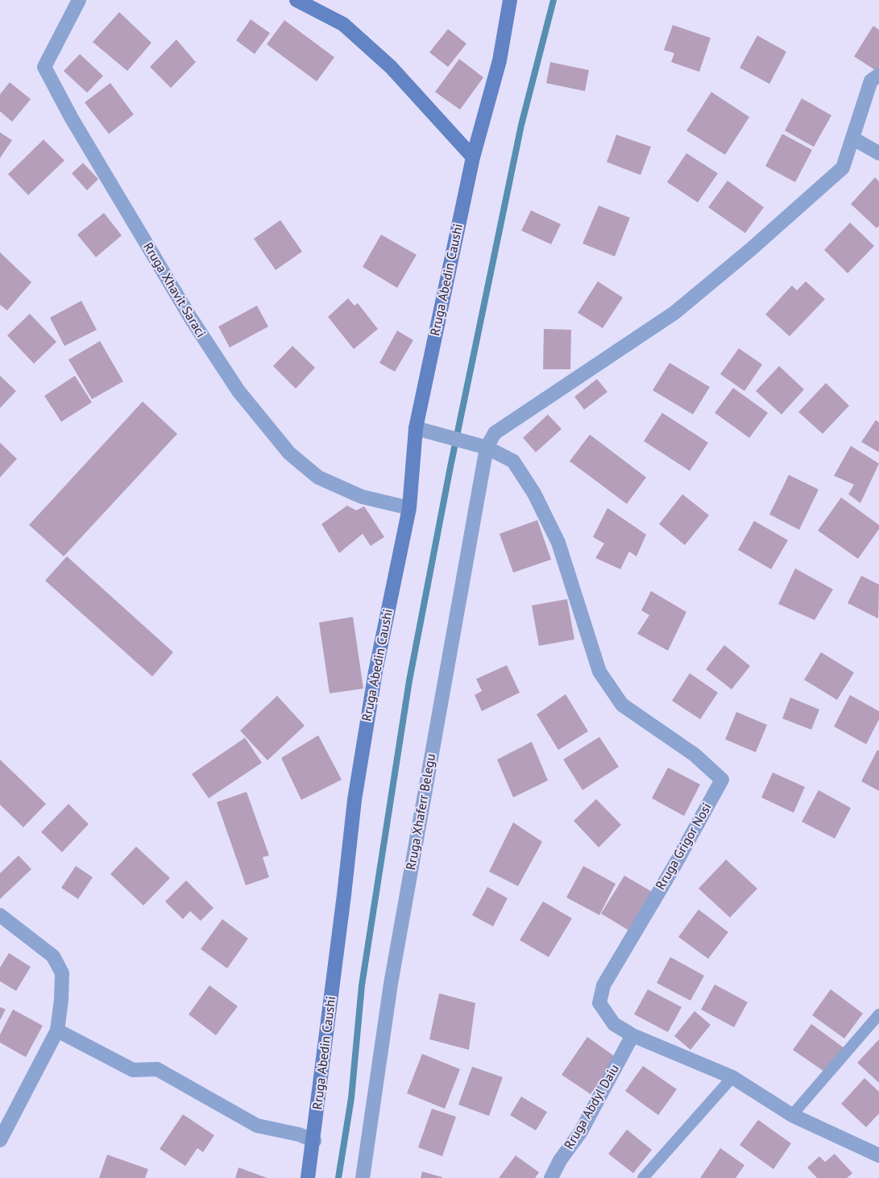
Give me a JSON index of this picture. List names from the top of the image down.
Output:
{
  "streets": {
    "main road": ["Rruga Abedin Caushi"],
    "street": [
      "Rruga Xhavit Saraci",
      "Rruga Xhaferr Belegu",
      "Rruga Grigor Nosi",
      "Rruga Abdyl Daiu"
    ]
  },
  "crossings": [
    ["Rruga Abedin Caushi", "Rruga Xhavit Saraci"],
    ["Rruga Xhaferr Belegu", "Rruga Grigor Nosi"],
    ["Rruga Grigor Nosi", "Rruga Abdyl Daiu"]
  ]
}
